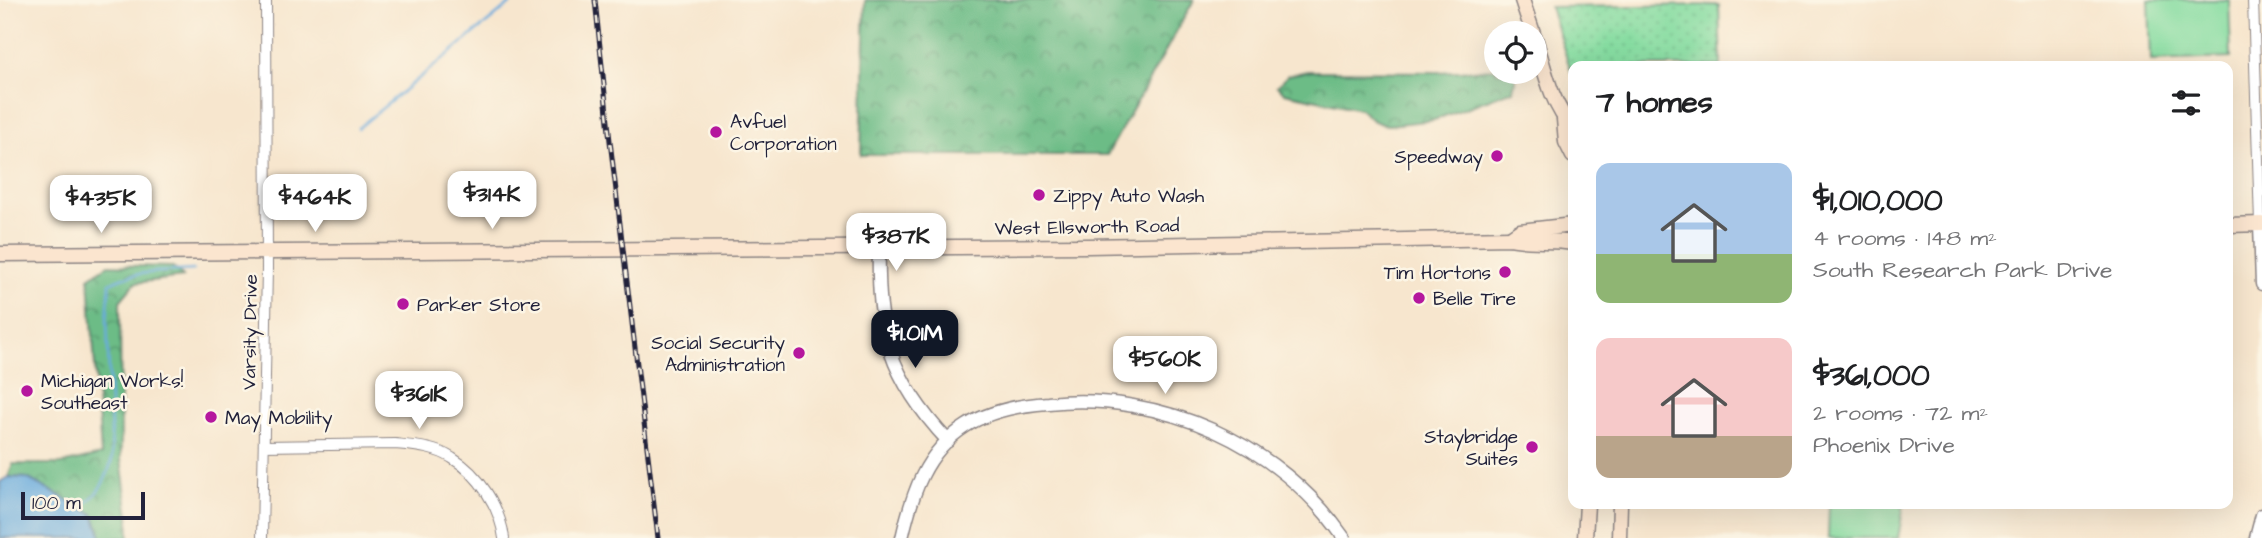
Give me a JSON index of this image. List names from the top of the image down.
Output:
{
  "streets": {
    "main road": ["West Ellsworth Road"],
    "street": ["Varsity Drive"]
  },
  "crossings": [
    ["West Ellsworth Road", "Varsity Drive"]
  ],
  "places": [
    "Avfuel Corporation",
    "Speedway",
    "Zippy Auto Wash",
    "Tim Hortons",
    "Belle Tire",
    "Parker Store",
    "Social Security Administration",
    "Michigan Works! Southeast",
    "May Mobility",
    "Staybridge Suites"
  ],
  "scale_bar": "100 m",
  "page": {
    "heading": "7 homes",
    "list": [
      {
        "name": "$1,010,000",
        "note": "4 rooms · 148 m² · South Research Park Drive"
      },
      {
        "name": "$361,000",
        "note": "2 rooms · 72 m² · Phoenix Drive"
      }
    ],
    "price": [
      "$314K",
      "$464K",
      "$435K",
      "$387K",
      "$1.01M",
      "$560K",
      "$361K"
    ],
    "scale": "100 m"
  }
}
